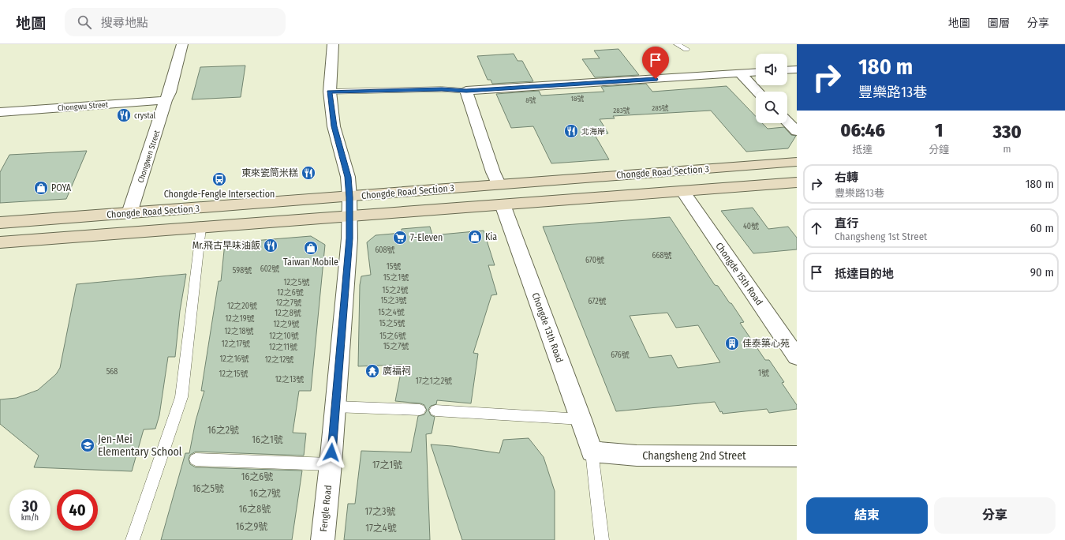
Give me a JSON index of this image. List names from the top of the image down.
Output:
{
  "streets": {
    "main road": ["Chongde Road Section 3"],
    "street": [
      "Chongwu Street",
      "Chongwen Street",
      "Chongde 15th Road",
      "Chongde 13th Road",
      "Changsheng 2nd Street",
      "Fengle Road"
    ]
  },
  "crossings": [
    ["Chongwu Street", "Chongwen Street"],
    ["Chongwen Street", "Chongde Road Section 3"],
    ["Chongde Road Section 3", "Chongde 15th Road"],
    ["Chongde Road Section 3", "Chongde 13th Road"],
    ["Chongde Road Section 3", "Fengle Road"],
    ["Chongde 13th Road", "Changsheng 2nd Street"]
  ],
  "places": {
    "restaurant": [
      "crystal",
      "北海岸",
      "東來瓷筒米糕",
      "Mr.飛古早味油飯"
    ],
    "bus stop": ["Chongde-Fengle Intersection"],
    "shop": ["POYA", "Kia", "Taiwan Mobile"],
    "supermarket": ["7-Eleven"],
    "building": ["佳泰築心苑"],
    "temple": ["廣福祠"],
    "school or university": ["Jen-Mei Elementary School"]
  },
  "house_numbers": [
    "18號",
    "8號",
    "285號",
    "283號",
    "40號",
    "608號",
    "668號",
    "670號",
    "15號",
    "602號",
    "598號",
    "15之1號",
    "12之5號",
    "15之2號",
    "12之6號",
    "15之3號",
    "672號",
    "12之7號",
    "12之20號",
    "15之4號",
    "12之8號",
    "12之19號",
    "15之5號",
    "12之9號",
    "12之18號",
    "12之10號",
    "15之6號",
    "12之17號",
    "15之7號",
    "12之11號",
    "676號",
    "12之16號",
    "12之12號",
    "568",
    "1號",
    "12之15號",
    "12之13號",
    "17之1之2號",
    "16之2號",
    "16之1號",
    "17之1號",
    "16之6號",
    "16之5號",
    "16之7號",
    "16之8號",
    "17之3號",
    "16之9號",
    "17之4號"
  ],
  "page": {
    "header": "地圖",
    "search": "搜尋地點",
    "nav": ["地圖", "圖層", "分享"],
    "turn": ["180 m", "豐樂路13巷"],
    "eta": [
      "06:46",
      "抵達",
      "1",
      "分鐘",
      "330",
      "m"
    ],
    "list": [
      {
        "name": "右轉",
        "note": "豐樂路13巷",
        "value": "180 m"
      },
      {
        "name": "直行",
        "note": "Changsheng 1st Street",
        "value": "60 m"
      },
      {
        "name": "抵達目的地",
        "value": "90 m"
      }
    ],
    "speed": "30 km/h",
    "limit": "40",
    "buttons": ["結束", "分享"]
  }
}
